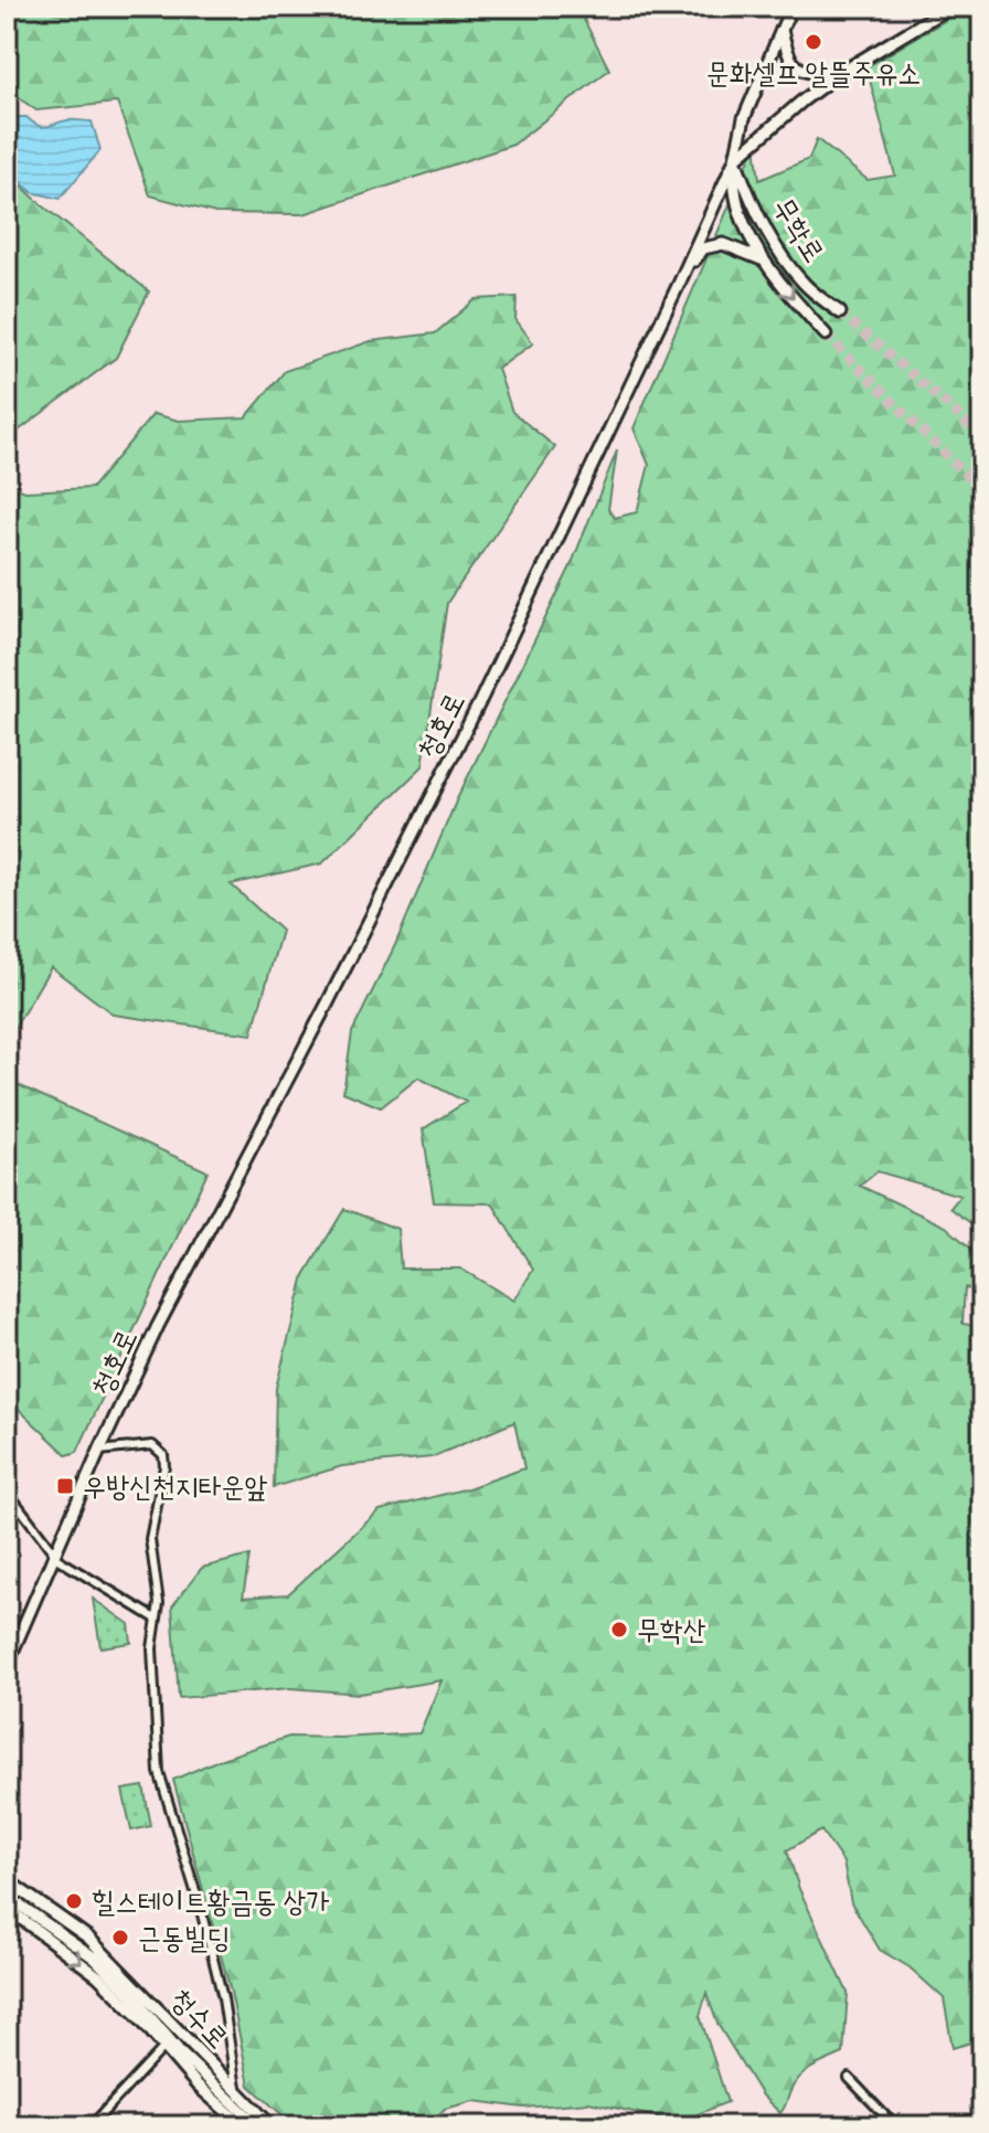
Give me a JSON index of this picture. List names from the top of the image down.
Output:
{
  "streets": {
    "main road": ["무학로", "청호로", "청수로"]
  },
  "crossings": [
    ["무학로", "청호로"]
  ],
  "places": {
    "other": [
      "문화셀프 알뜰주유소",
      "무학산",
      "힐스테이트황금동 상가",
      "근동빌딩"
    ],
    "transit": ["우방신천지타운앞"]
  }
}
